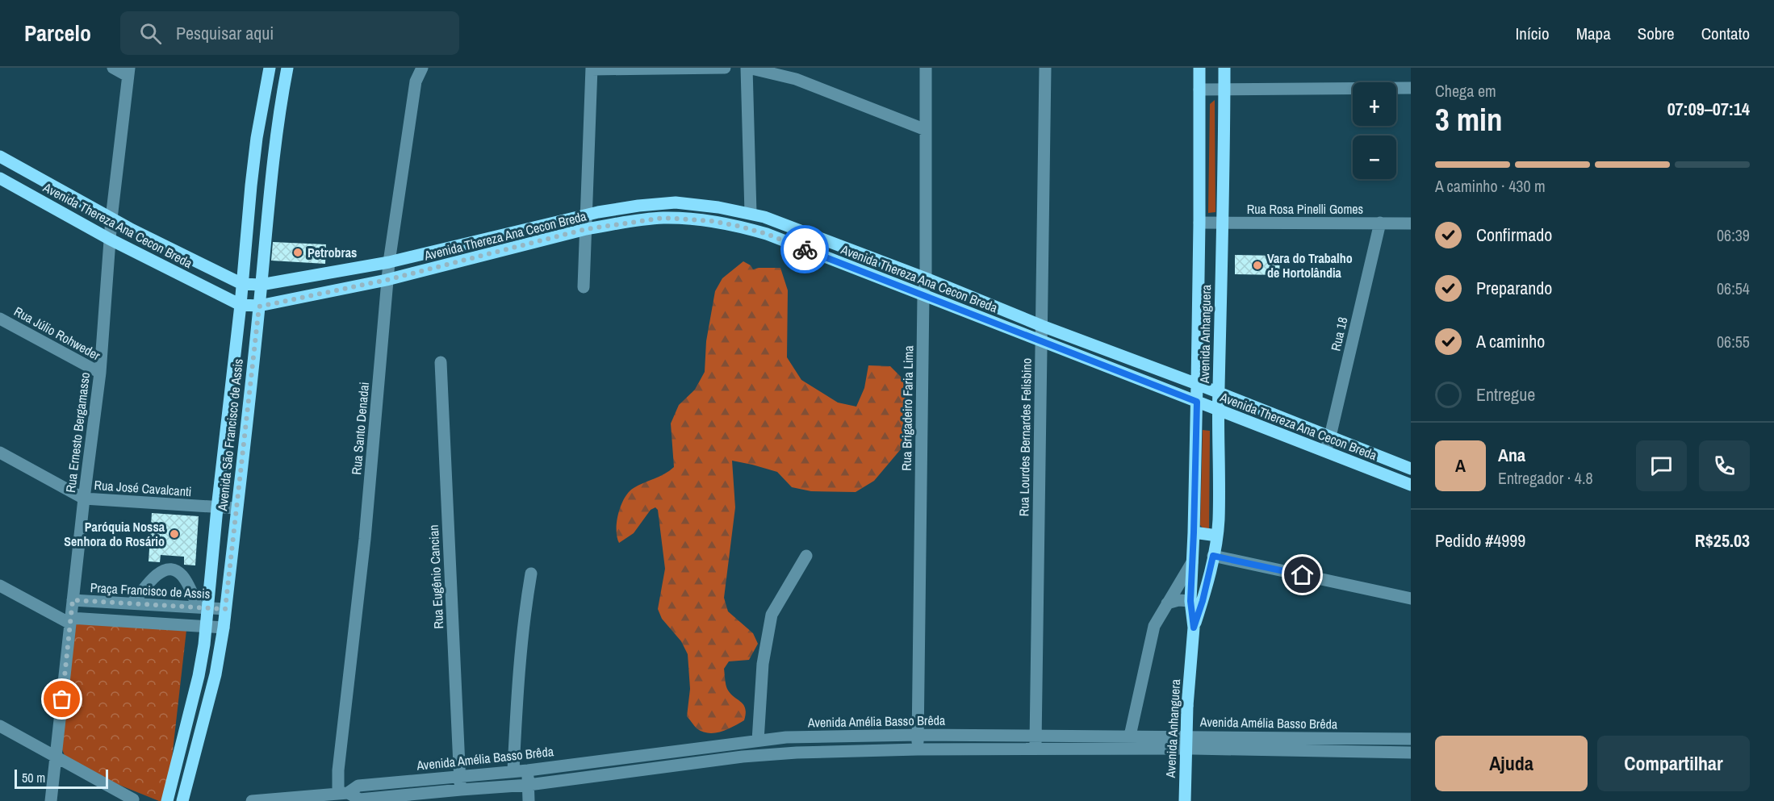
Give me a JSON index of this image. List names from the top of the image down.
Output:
{
  "streets": {
    "main road": ["Avenida Thereza Ana Cecon Breda", "Avenida Anhanguera", "Avenida São Francisco de Assis"],
    "street": [
      "Rua Rosa Pinelli Gomes",
      "Rua Júlio Rohweder",
      "Rua 18",
      "Rua Brigadeiro Faria Lima",
      "Rua Santo Denadai",
      "Rua Ernesto Bergamasso",
      "Rua Lourdes Bernardes Felisbino",
      "Rua José Cavalcanti",
      "Rua Eugênio Cancian",
      "Praça Francisco de Assis",
      "Avenida Amélia Basso Brêda"
    ]
  },
  "crossings": [
    ["Rua Rosa Pinelli Gomes", "Avenida Anhanguera"],
    ["Rua Rosa Pinelli Gomes", "Rua 18"],
    ["Avenida Thereza Ana Cecon Breda", "Avenida Anhanguera"],
    ["Avenida Thereza Ana Cecon Breda", "Rua 18"],
    ["Avenida Thereza Ana Cecon Breda", "Rua Brigadeiro Faria Lima"],
    ["Avenida Thereza Ana Cecon Breda", "Rua Santo Denadai"],
    ["Avenida Thereza Ana Cecon Breda", "Rua Ernesto Bergamasso"],
    ["Avenida Thereza Ana Cecon Breda", "Avenida São Francisco de Assis"],
    ["Avenida Thereza Ana Cecon Breda", "Rua Lourdes Bernardes Felisbino"],
    ["Rua Júlio Rohweder", "Rua Ernesto Bergamasso"],
    ["Rua Brigadeiro Faria Lima", "Avenida Amélia Basso Brêda"],
    ["Rua Santo Denadai", "Avenida Amélia Basso Brêda"],
    ["Rua Ernesto Bergamasso", "Rua José Cavalcanti"],
    ["Rua Ernesto Bergamasso", "Praça Francisco de Assis"],
    ["Avenida São Francisco de Assis", "Rua José Cavalcanti"],
    ["Avenida São Francisco de Assis", "Praça Francisco de Assis"],
    ["Rua Lourdes Bernardes Felisbino", "Avenida Amélia Basso Brêda"],
    ["Rua Eugênio Cancian", "Avenida Amélia Basso Brêda"]
  ],
  "places": ["Petrobras", "Vara do Trabalho de Hortolândia", "Paróquia Nossa Senhora do Rosário"],
  "scale_bar": "50 m",
  "page": {
    "header": "Parcelo",
    "search": "Pesquisar aqui",
    "nav": [
      "Início",
      "Mapa",
      "Sobre",
      "Contato"
    ],
    "heading": ["3 min", "Chega em", "07:09–07:14"],
    "panel": [
      "Ana",
      "Entregador · 4.8",
      "Pedido #4999",
      "R$25.03"
    ],
    "map_buttons": ["+", "−"],
    "bar": "A caminho · 430 m",
    "list": [
      ["Confirmado", "06:39"],
      ["Preparando", "06:54"],
      ["A caminho", "06:55"],
      "Entregue"
    ],
    "round": "A",
    "buttons": ["Ajuda", "Compartilhar"],
    "scale": "50 m"
  }
}
